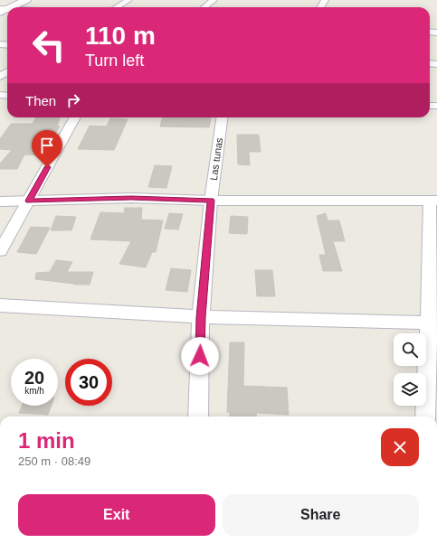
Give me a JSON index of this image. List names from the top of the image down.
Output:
{
  "streets": {
    "street": ["Las tunas"]
  },
  "page": {
    "turn": ["110 m", "Turn left"],
    "then": "Then",
    "speed": "20 km/h",
    "limit": "30",
    "heading": ["1 min", "250 m · 08:49"],
    "buttons": ["Exit", "Share"]
  }
}
